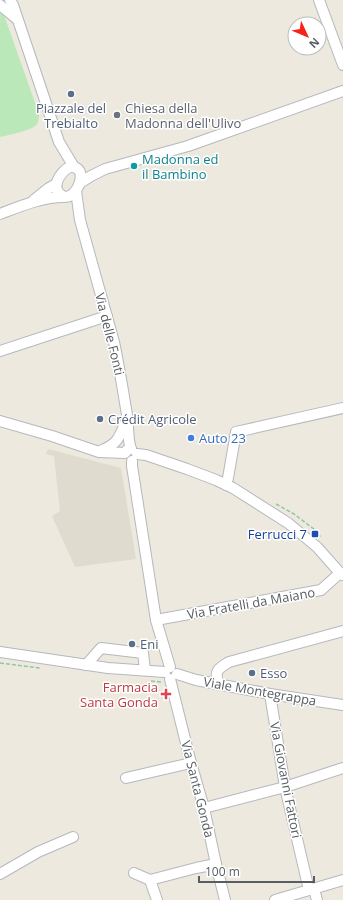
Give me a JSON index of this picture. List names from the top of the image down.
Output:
{
  "streets": {
    "street": [
      "Via delle Fonti",
      "Via Fratelli da Maiano",
      "Viale Montegrappa",
      "Via Giovanni Fattori",
      "Via Santa Gonda"
    ]
  },
  "crossings": [
    ["Via delle Fonti", "Via Santa Gonda"],
    ["Via Fratelli da Maiano", "Via Santa Gonda"],
    ["Viale Montegrappa", "Via Giovanni Fattori"],
    ["Viale Montegrappa", "Via Santa Gonda"]
  ],
  "places": {
    "other": [
      "Piazzale del Trebialto",
      "Chiesa della Madonna dell'Ulivo",
      "Madonna ed il Bambino",
      "Crédit Agricole",
      "Auto 23",
      "Eni",
      "Esso"
    ],
    "transit": ["Ferrucci 7"],
    "health": ["Farmacia Santa Gonda"]
  },
  "scale_bar": "100 m",
  "north": "bottom right"
}
